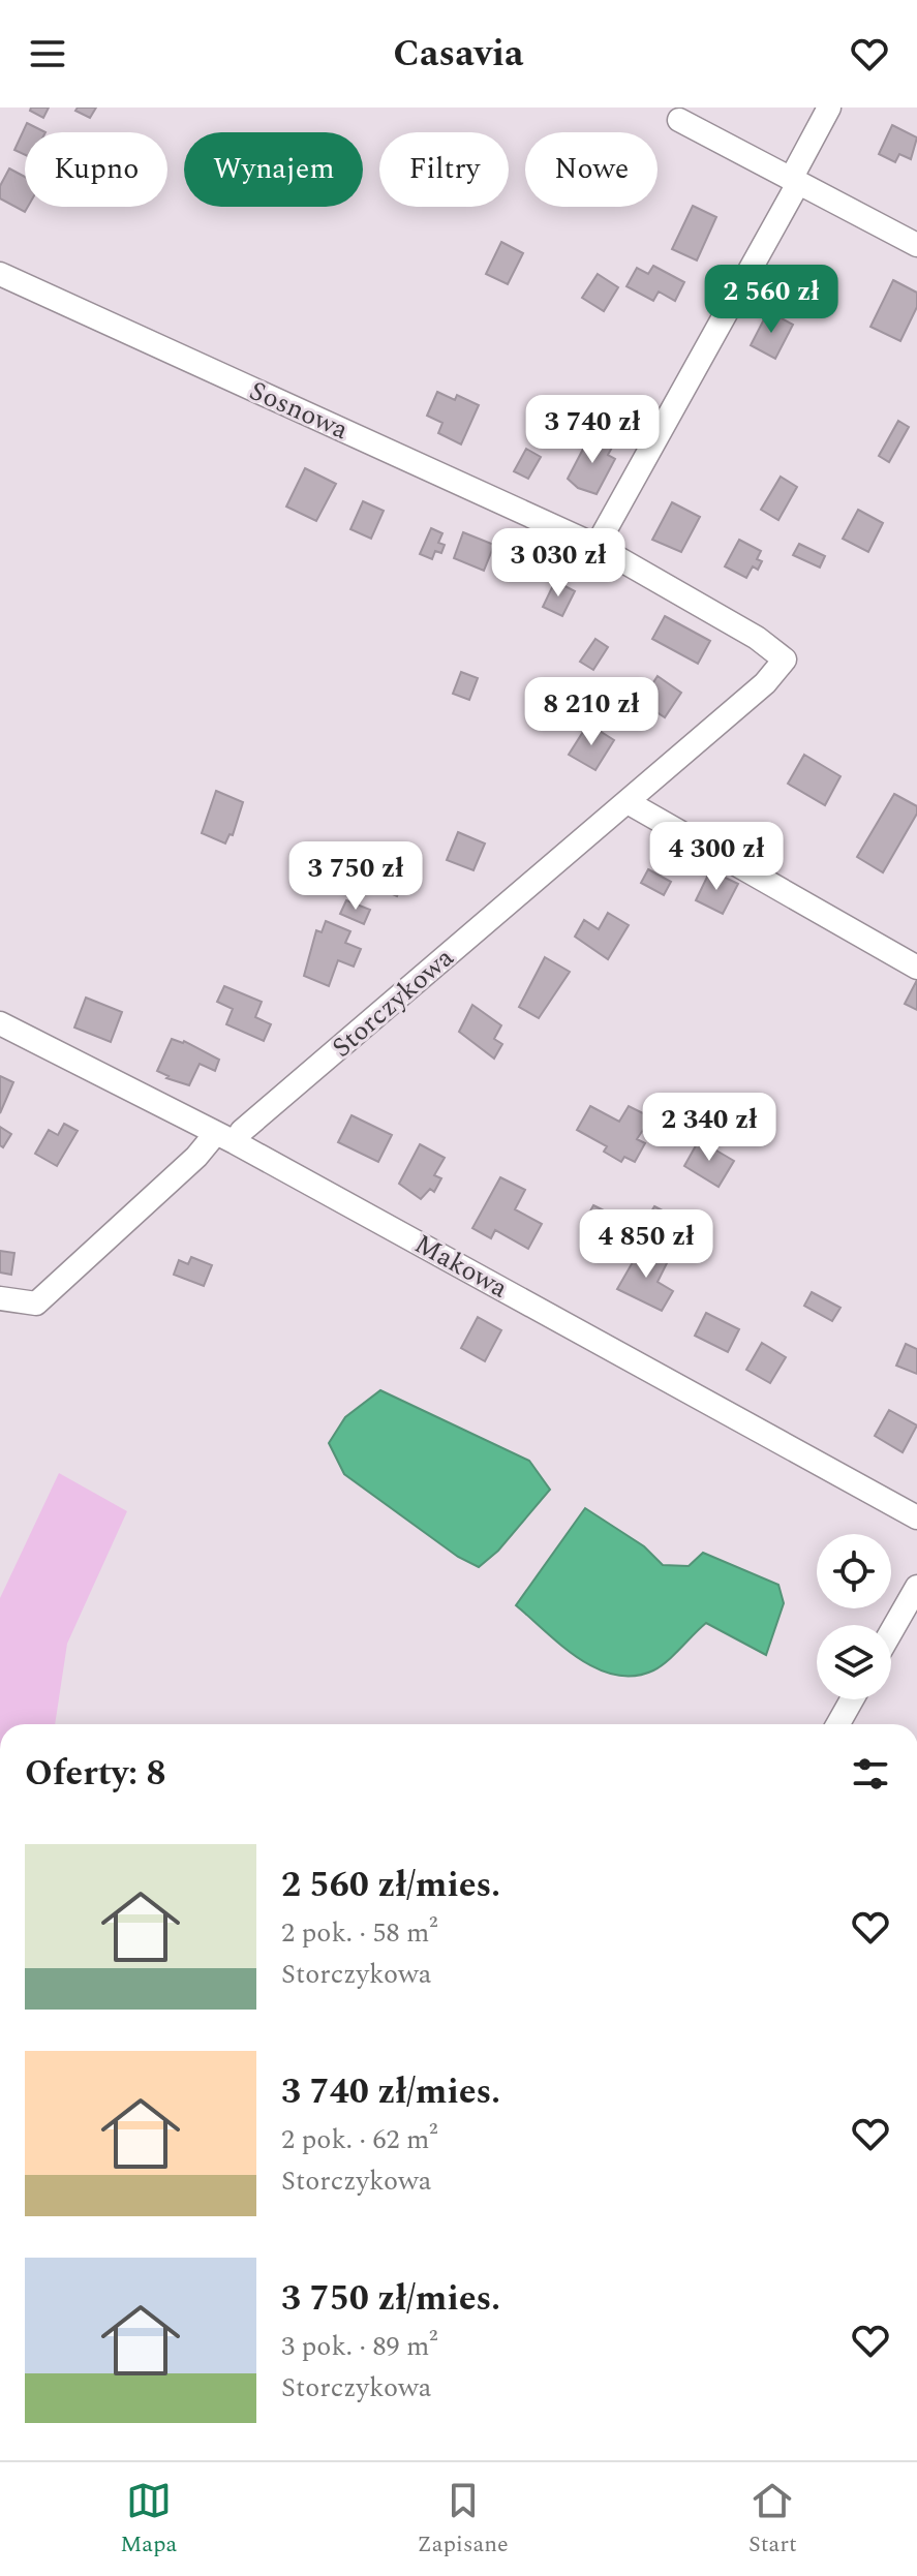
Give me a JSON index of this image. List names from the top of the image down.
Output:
{
  "streets": {
    "street": ["Sosnowa", "Storczykowa", "Makowa"]
  },
  "crossings": [
    ["Sosnowa", "Storczykowa"],
    ["Storczykowa", "Makowa"]
  ],
  "page": {
    "header": "Casavia",
    "chip": [
      "Kupno",
      "Wynajem",
      "Filtry",
      "Nowe"
    ],
    "price": [
      "2 560 zł",
      "3 740 zł",
      "3 030 zł",
      "8 210 zł",
      "4 300 zł",
      "3 750 zł",
      "2 340 zł",
      "4 850 zł"
    ],
    "heading": "Oferty: 8",
    "list": [
      {
        "name": "2 560 zł/mies.",
        "note": "2 pok. · 58 m² · Storczykowa"
      },
      {
        "name": "3 740 zł/mies.",
        "note": "2 pok. · 62 m² · Storczykowa"
      },
      {
        "name": "3 750 zł/mies.",
        "note": "3 pok. · 89 m² · Storczykowa"
      }
    ],
    "tabs": ["Mapa", "Zapisane", "Start"]
  }
}
